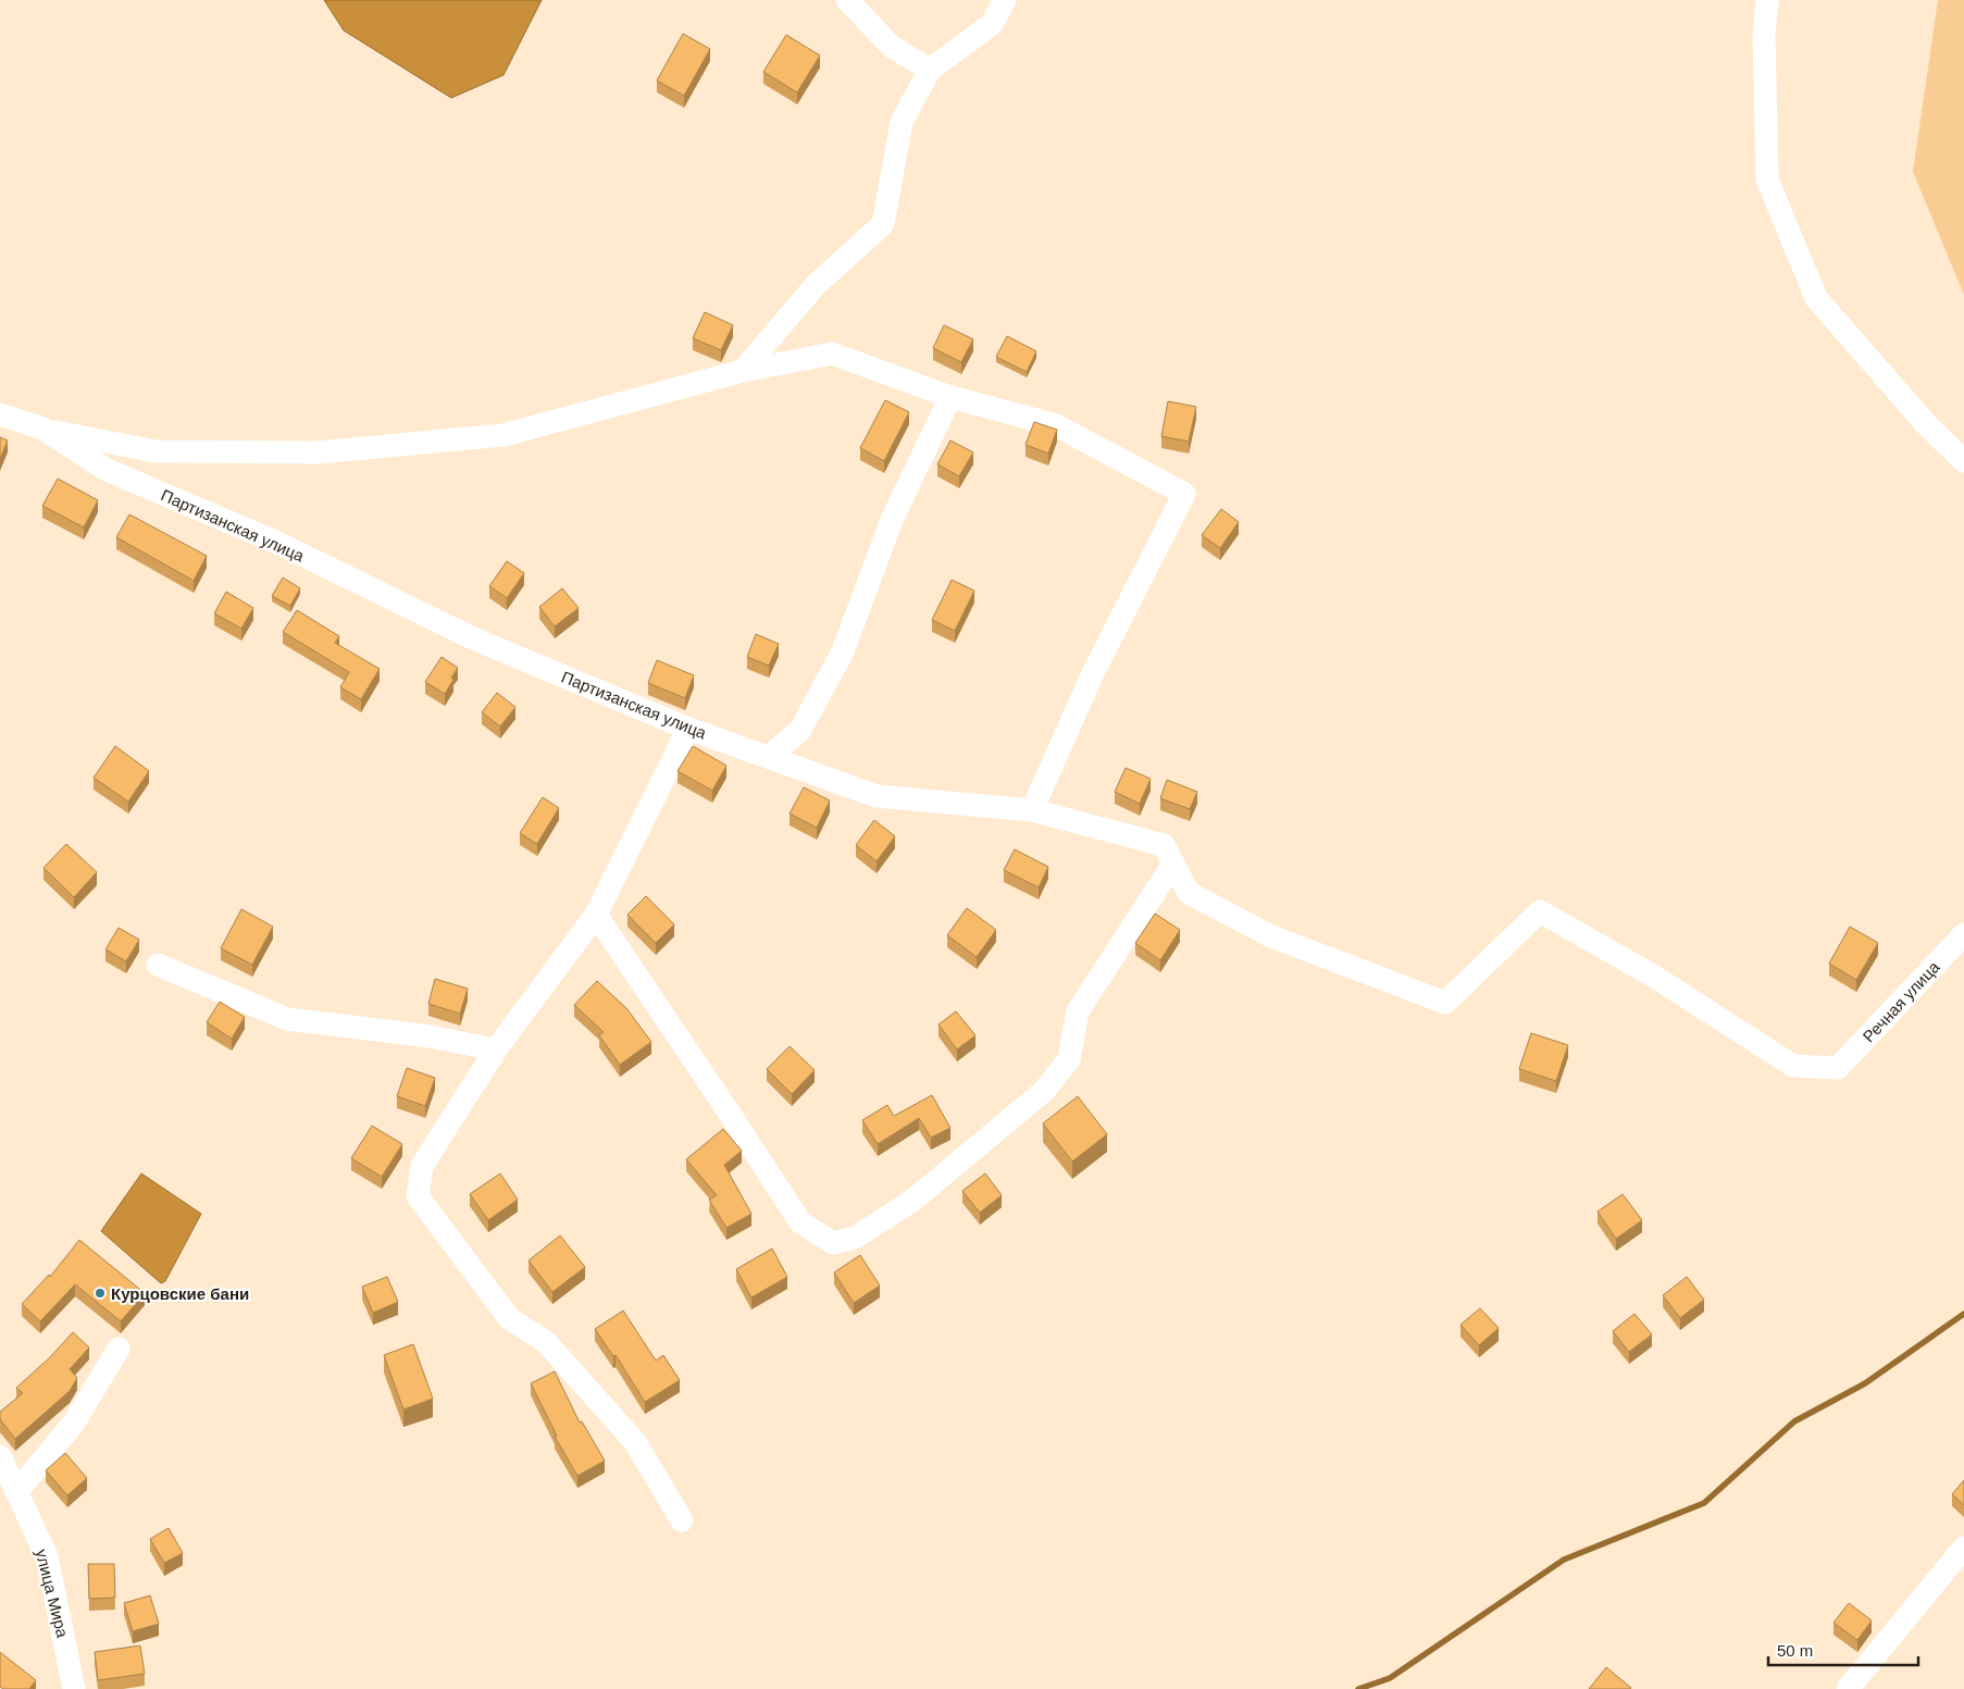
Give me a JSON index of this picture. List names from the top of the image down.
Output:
{
  "streets": {
    "street": ["Партизанская улица", "Речная улица", "улица Мира"]
  },
  "crossings": [
    ["Партизанская улица", "Речная улица"]
  ],
  "places": ["Курцовские бани"],
  "scale_bar": "50 m"
}
